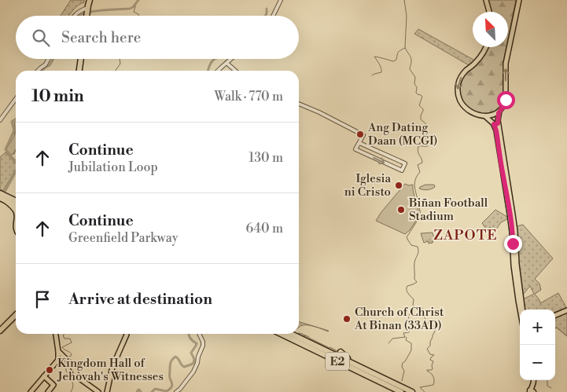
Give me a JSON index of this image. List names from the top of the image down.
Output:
{
  "streets": {
    "highway": ["E2"]
  },
  "districts": ["ZAPOTE"],
  "places": [
    "Ang Dating Daan (MCGI)",
    "Iglesia ni Cristo",
    "Biñan Football Stadium",
    "Church of Christ At Binan (33AD)",
    "Kingdom Hall of Jehovah's Witnesses"
  ],
  "north": "top left",
  "page": {
    "search": "Search here",
    "heading": ["10 min", "Walk · 770 m"],
    "list": [
      ["Continue", "Jubilation Loop", "130 m"],
      ["Continue", "Greenfield Parkway", "640 m"],
      "Arrive at destination"
    ],
    "map_buttons": ["+", "−"]
  }
}
